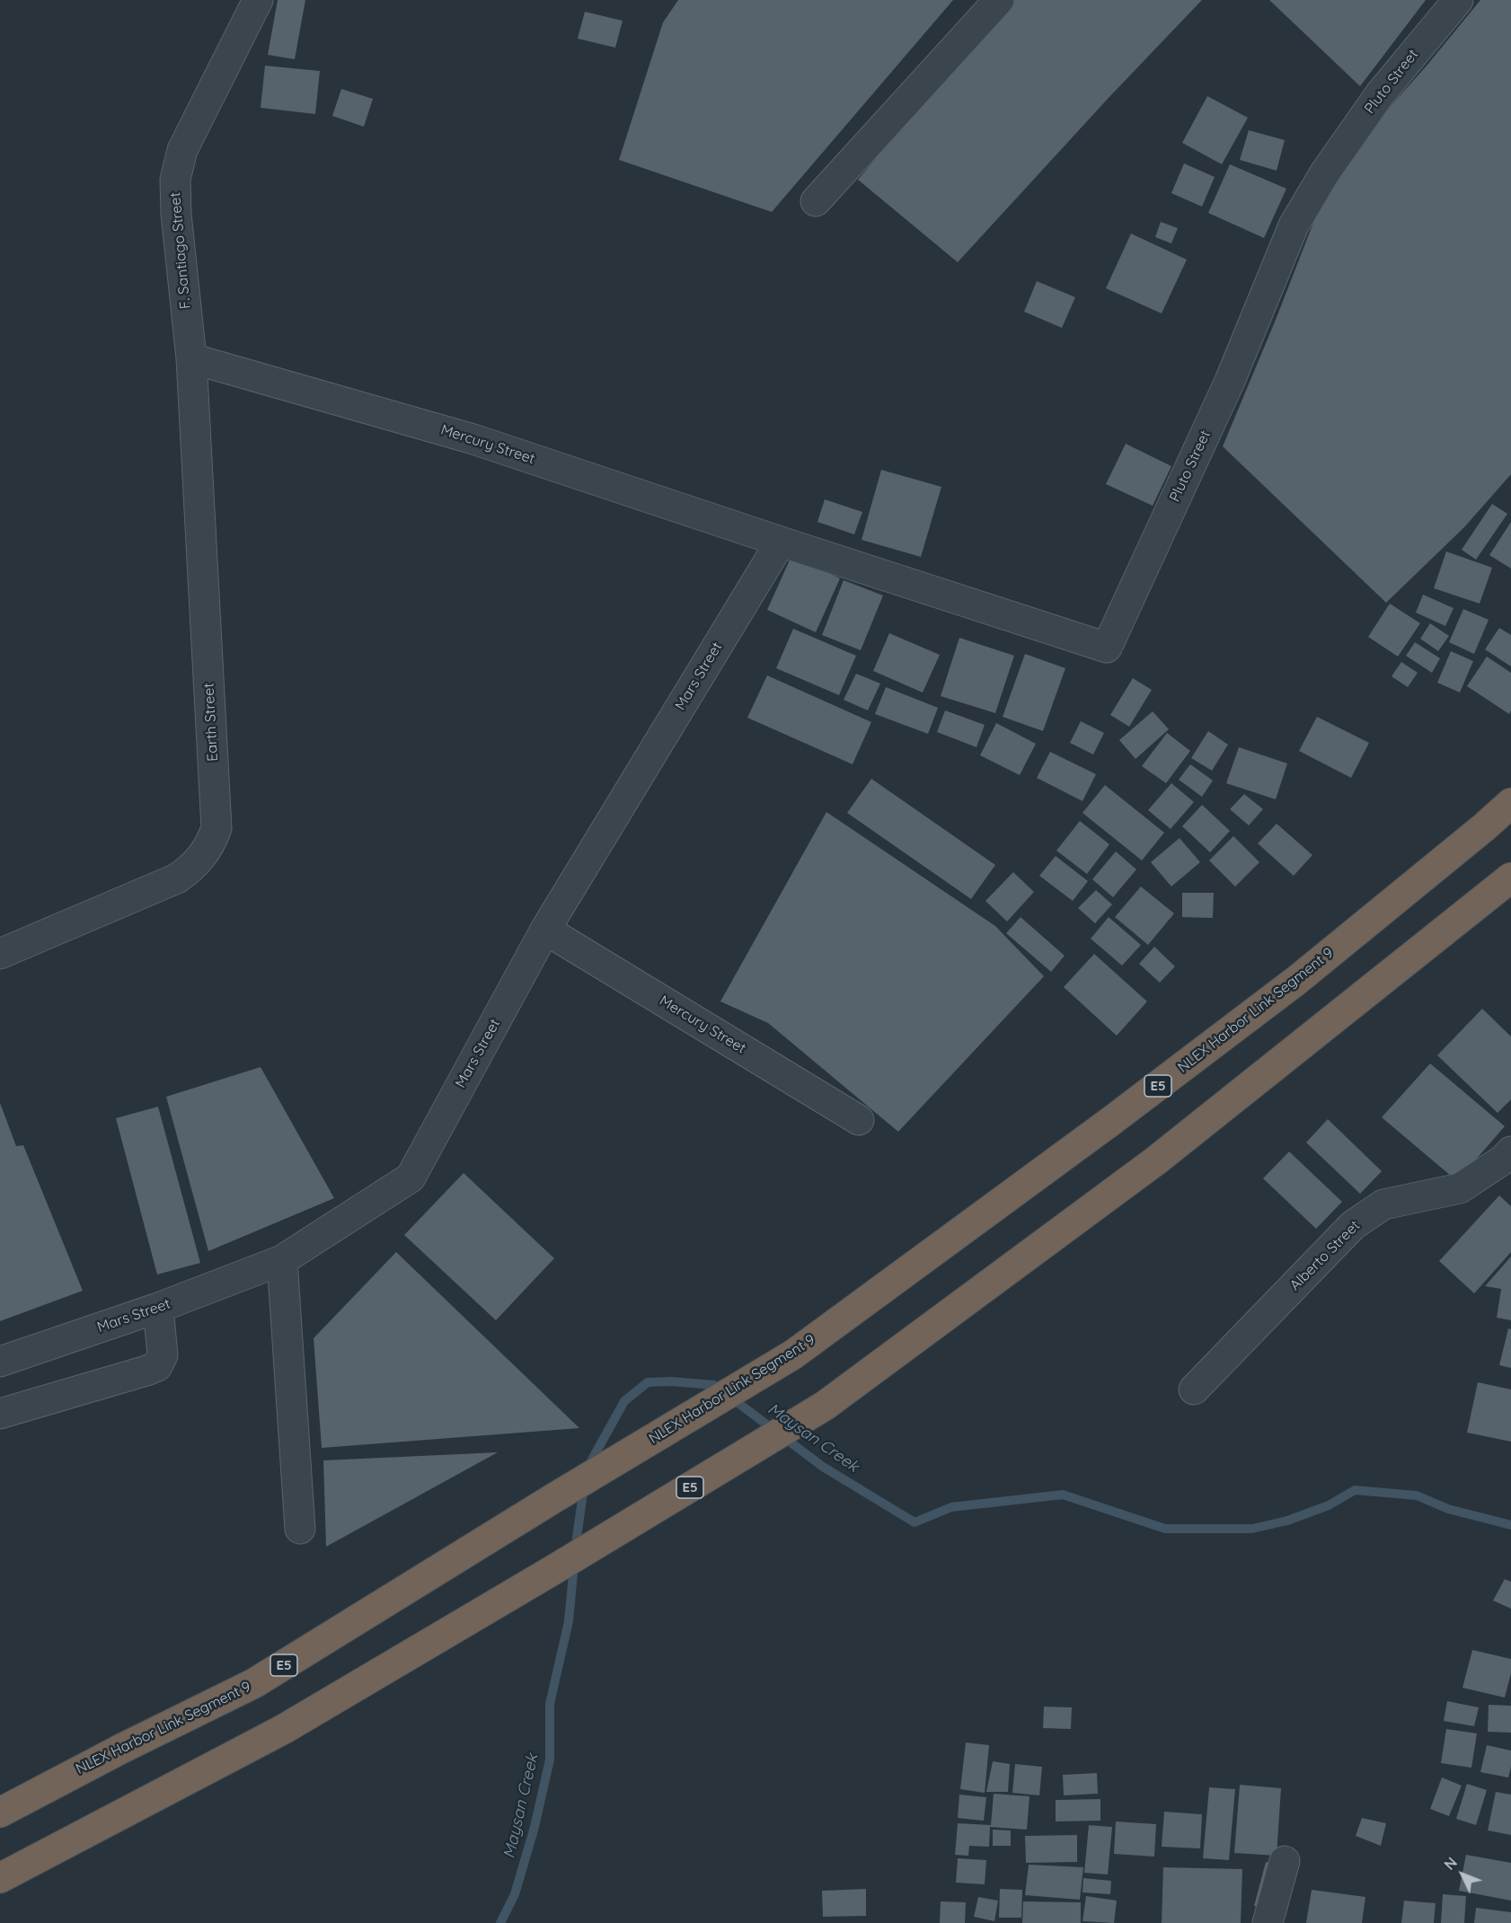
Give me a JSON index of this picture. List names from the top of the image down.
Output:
{
  "streets": {
    "highway": ["NLEX Harbor Link Segment 9", "E5"],
    "street": [
      "Pluto Street",
      "F. Santiago Street",
      "Mercury Street",
      "Mars Street",
      "Earth Street",
      "Alberto Street"
    ]
  },
  "crossings": [
    ["Pluto Street", "Mercury Street"],
    ["Pluto Street", "Mars Street"],
    ["F. Santiago Street", "Mercury Street"],
    ["F. Santiago Street", "Earth Street"],
    ["Mercury Street", "Mars Street"],
    ["Mercury Street", "Earth Street"]
  ],
  "water": ["Maysan Creek"],
  "north": "top left"
}
